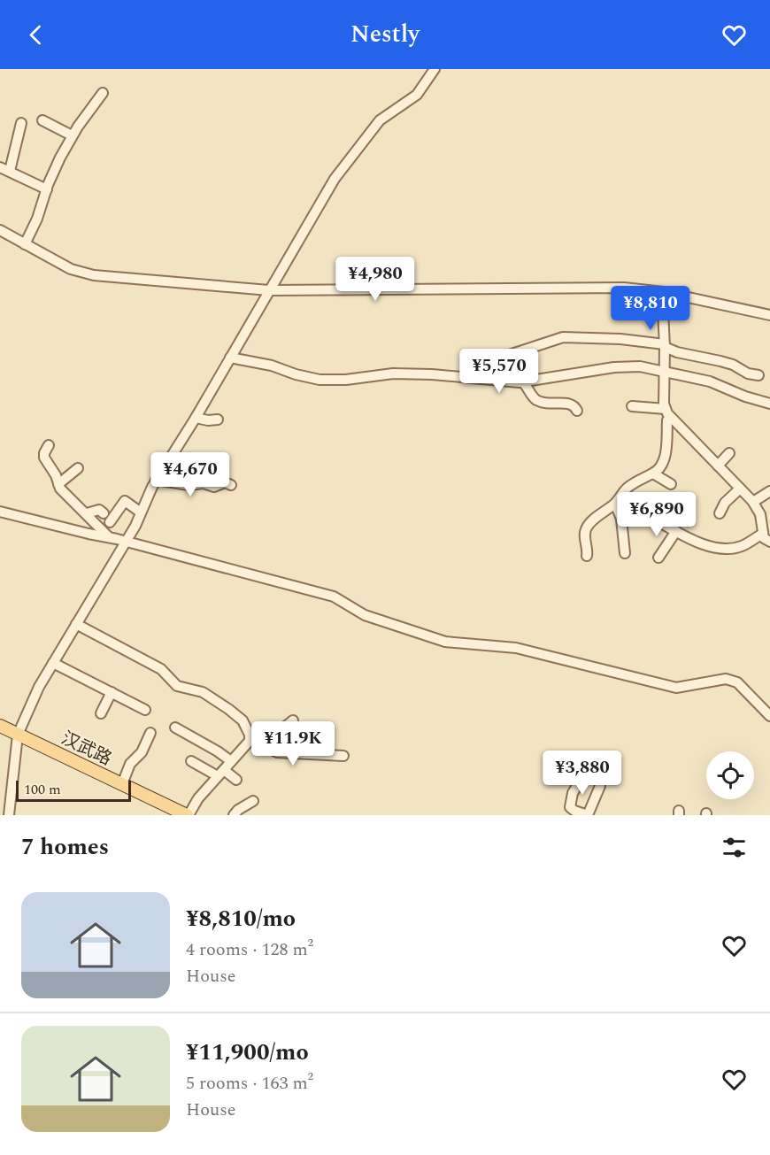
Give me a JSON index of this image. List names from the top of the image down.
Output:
{
  "streets": {
    "main road": ["汉武路"]
  },
  "scale_bar": "100 m",
  "page": {
    "header": "Nestly",
    "price": [
      "¥4,980",
      "¥8,810",
      "¥5,570",
      "¥4,670",
      "¥6,890",
      "¥11.9K",
      "¥3,880"
    ],
    "scale": "100 m",
    "heading": "7 homes",
    "list": [
      {
        "name": "¥8,810/mo",
        "note": "4 rooms · 128 m² · House"
      },
      {
        "name": "¥11,900/mo",
        "note": "5 rooms · 163 m² · House"
      }
    ]
  }
}
